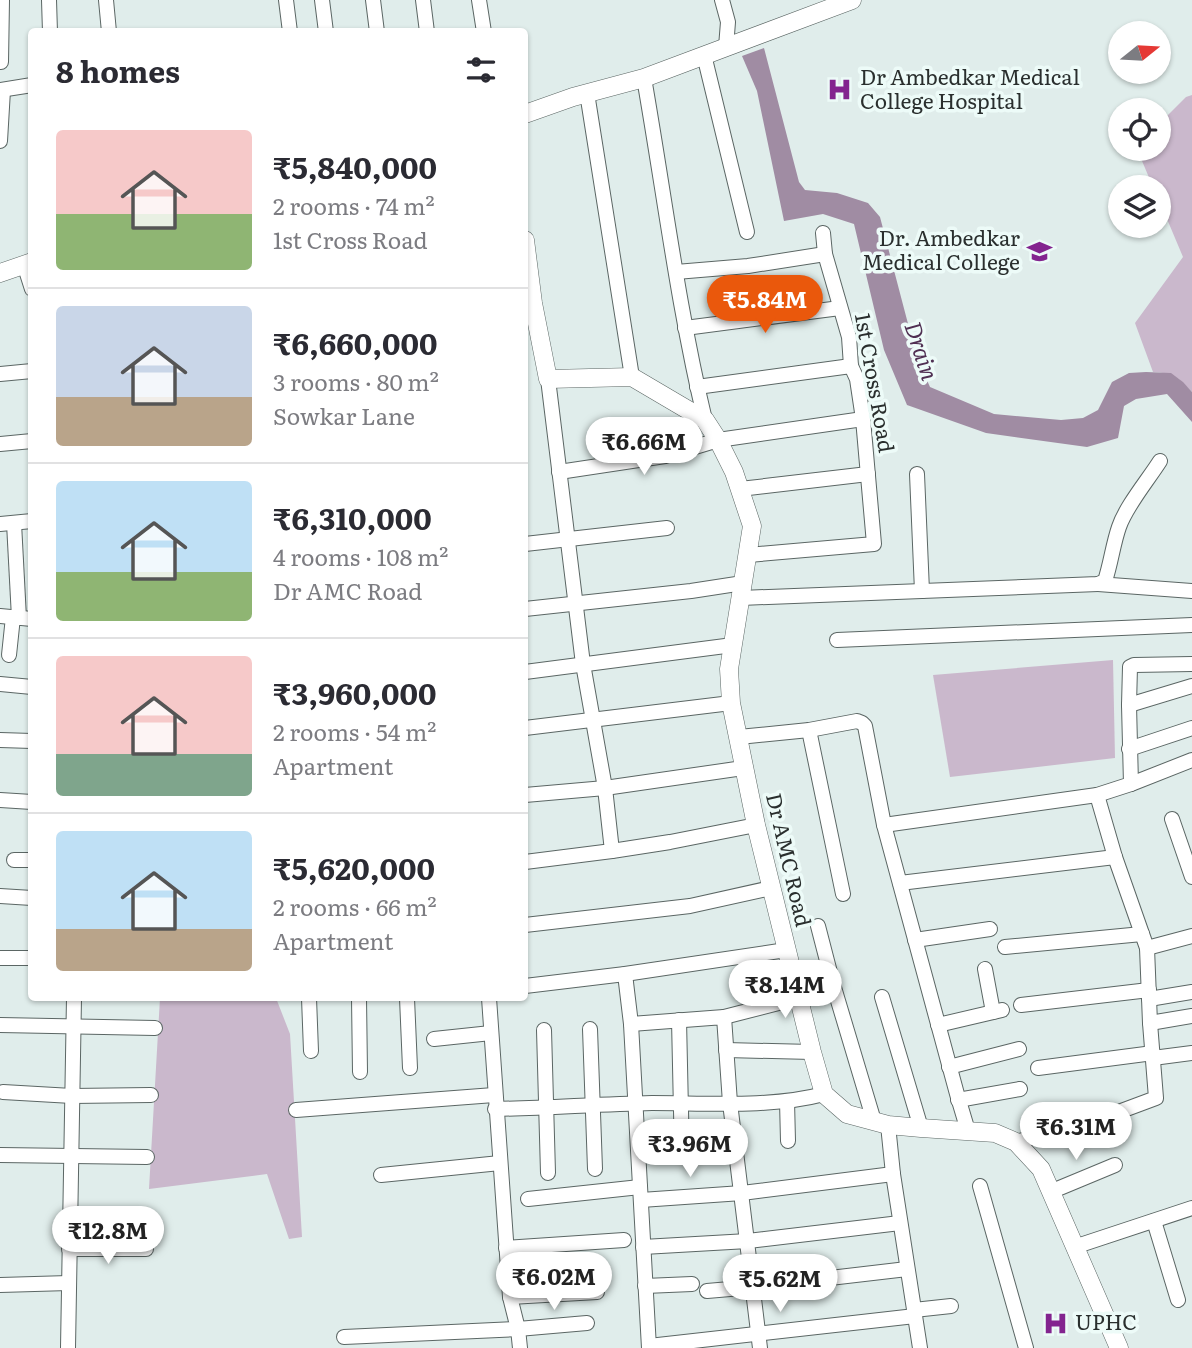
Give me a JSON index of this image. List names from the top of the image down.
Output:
{
  "streets": {
    "street": ["1st Cross Road", "Dr AMC Road"]
  },
  "crossings": [
    ["1st Cross Road", "Dr AMC Road"]
  ],
  "water": ["Drain"],
  "places": {
    "hospital": ["Dr Ambedkar Medical College Hospital", "UPHC"],
    "school or university": ["Dr. Ambedkar Medical College"]
  },
  "north": "right",
  "page": {
    "heading": "8 homes",
    "list": [
      {
        "name": "₹5,840,000",
        "note": "2 rooms · 74 m² · 1st Cross Road"
      },
      {
        "name": "₹6,660,000",
        "note": "3 rooms · 80 m² · Sowkar Lane"
      },
      {
        "name": "₹6,310,000",
        "note": "4 rooms · 108 m² · Dr AMC Road"
      },
      {
        "name": "₹3,960,000",
        "note": "2 rooms · 54 m² · Apartment"
      },
      {
        "name": "₹5,620,000",
        "note": "2 rooms · 66 m² · Apartment"
      }
    ],
    "price": [
      "₹5.84M",
      "₹6.66M",
      "₹8.14M",
      "₹6.31M",
      "₹3.96M",
      "₹12.8M",
      "₹6.02M",
      "₹5.62M"
    ]
  }
}
